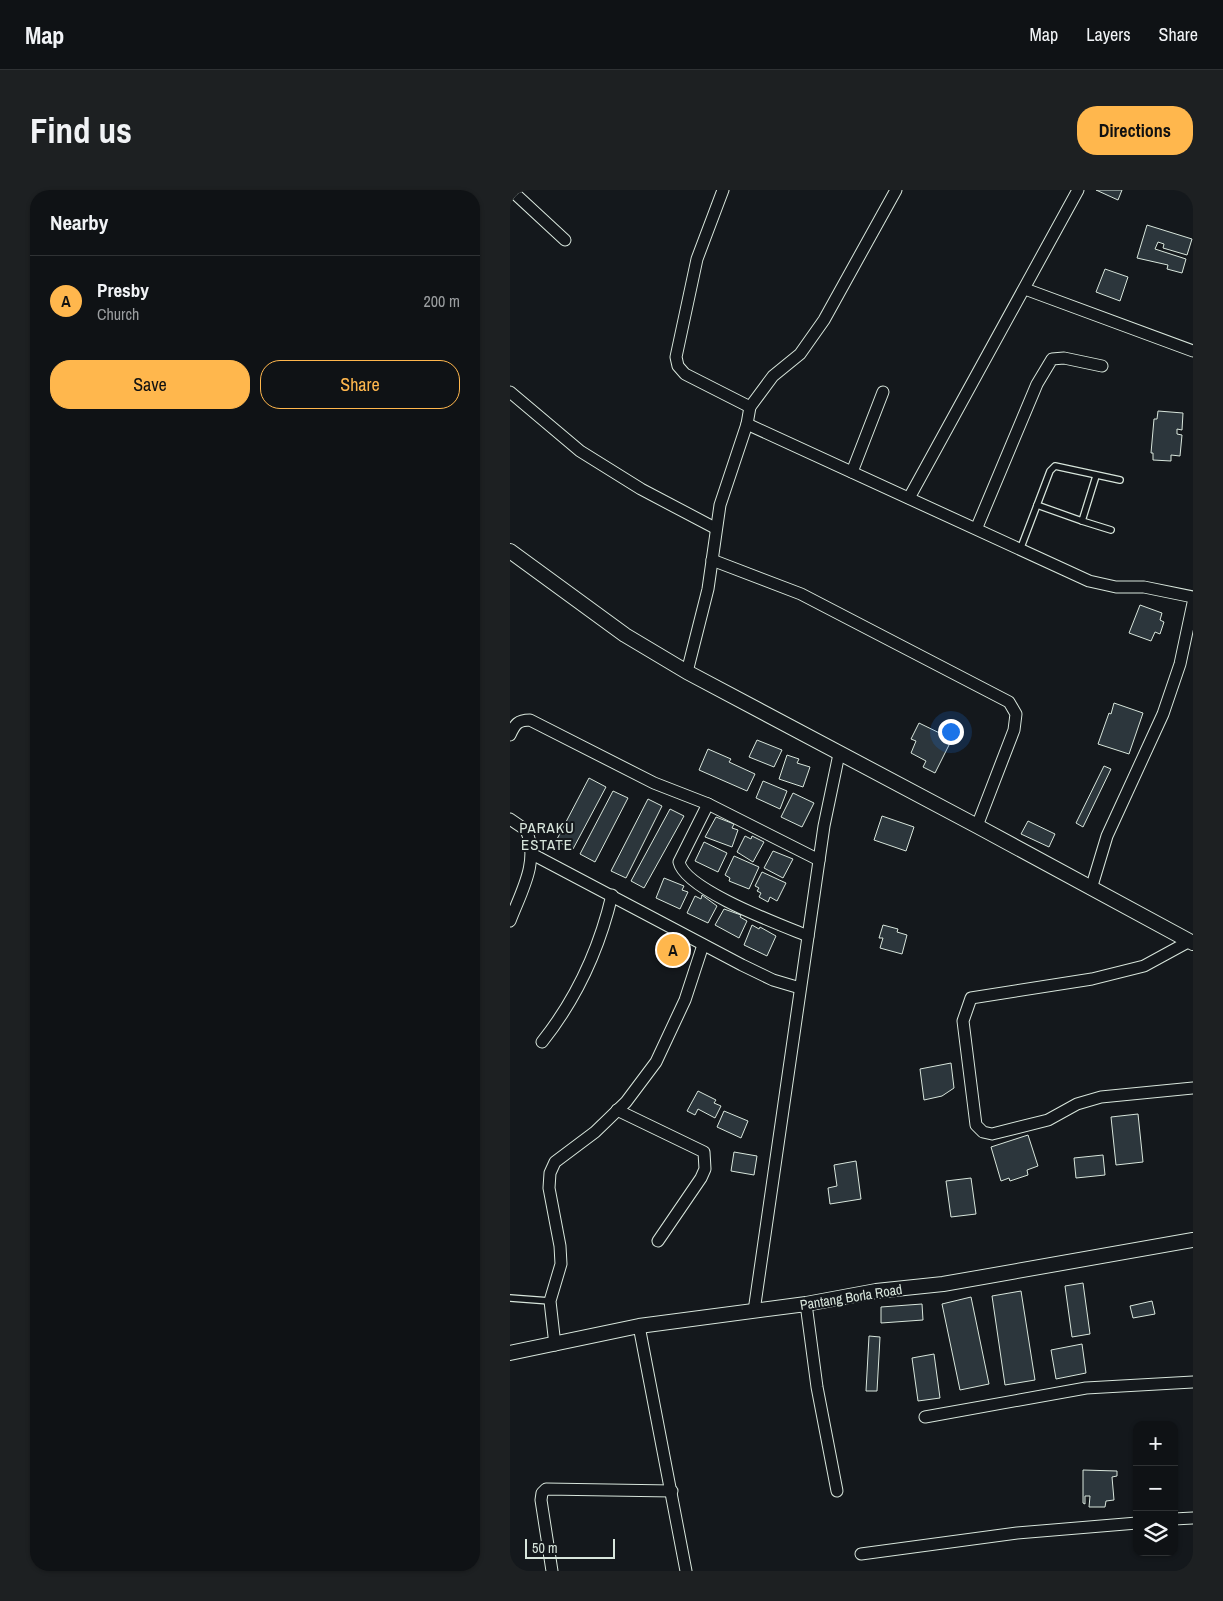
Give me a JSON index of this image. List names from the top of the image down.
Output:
{
  "streets": {
    "street": ["Pantang Borla Road"]
  },
  "districts": ["PARAKU ESTATE"],
  "scale_bar": "50 m",
  "page": {
    "header": "Map",
    "nav": ["Map", "Layers", "Share"],
    "buttons": [
      "Directions",
      ["Save", "Share"]
    ],
    "title": "Find us",
    "heading": "Nearby",
    "list": [
      {
        "mark": "A",
        "name": "Presby",
        "note": "Church",
        "value": "200 m"
      }
    ],
    "pins": "A",
    "map_buttons": ["+", "−"],
    "scale": "50 m"
  }
}
